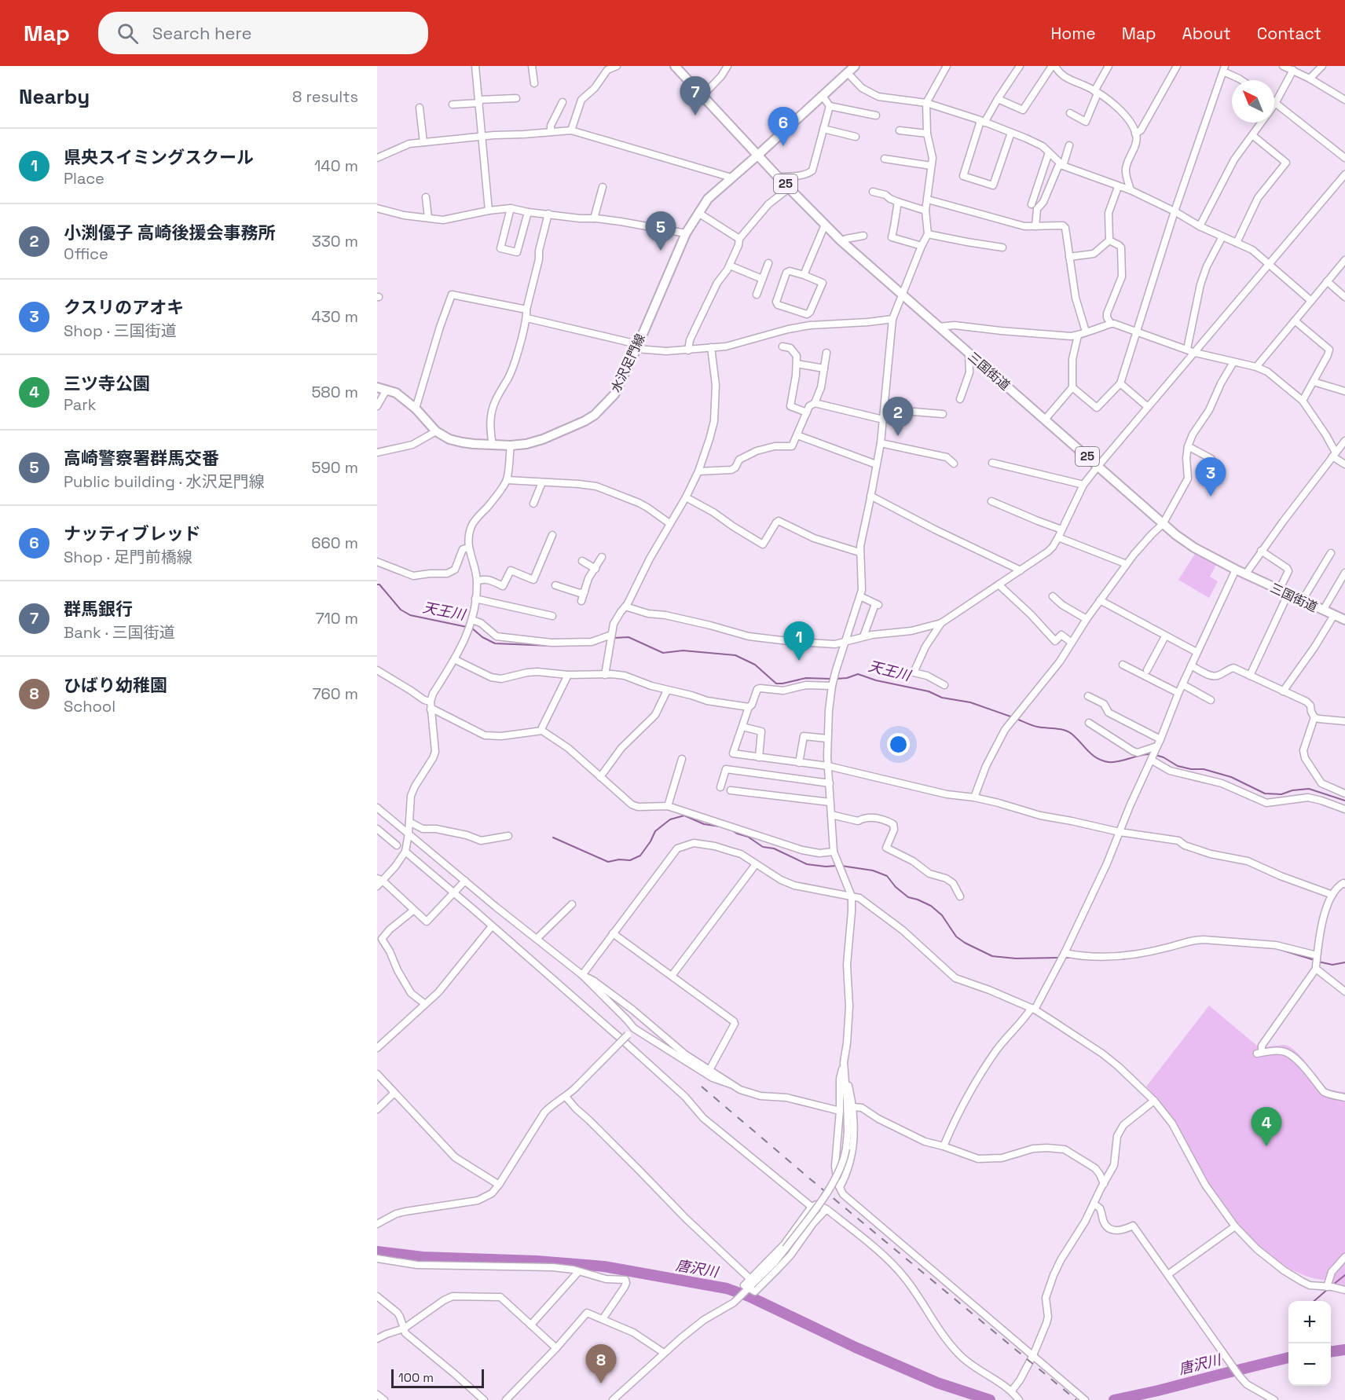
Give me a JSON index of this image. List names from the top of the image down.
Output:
{
  "streets": {
    "main road": ["25", "水沢足門線", "三国街道"]
  },
  "crossings": [
    ["水沢足門線", "三国街道"]
  ],
  "water": ["天王川", "唐沢川"],
  "scale_bar": "100 m",
  "north": "top left",
  "page": {
    "header": "Map",
    "search": "Search here",
    "nav": [
      "Home",
      "Map",
      "About",
      "Contact"
    ],
    "heading": ["Nearby", "8 results"],
    "pins": [
      "7",
      "6",
      "5",
      "2",
      "3",
      "1",
      "4",
      "8"
    ],
    "list": [
      {
        "mark": "1",
        "name": "県央スイミングスクール",
        "note": "Place",
        "value": "140 m"
      },
      {
        "mark": "2",
        "name": "小渕優子 高崎後援会事務所",
        "note": "Office",
        "value": "330 m"
      },
      {
        "mark": "3",
        "name": "クスリのアオキ",
        "note": "Shop · 三国街道",
        "value": "430 m"
      },
      {
        "mark": "4",
        "name": "三ツ寺公園",
        "note": "Park",
        "value": "580 m"
      },
      {
        "mark": "5",
        "name": "高崎警察署群馬交番",
        "note": "Public building · 水沢足門線",
        "value": "590 m"
      },
      {
        "mark": "6",
        "name": "ナッティブレッド",
        "note": "Shop · 足門前橋線",
        "value": "660 m"
      },
      {
        "mark": "7",
        "name": "群馬銀行",
        "note": "Bank · 三国街道",
        "value": "710 m"
      },
      {
        "mark": "8",
        "name": "ひばり幼稚園",
        "note": "School",
        "value": "760 m"
      }
    ],
    "map_buttons": ["+", "−"],
    "scale": "100 m"
  }
}
